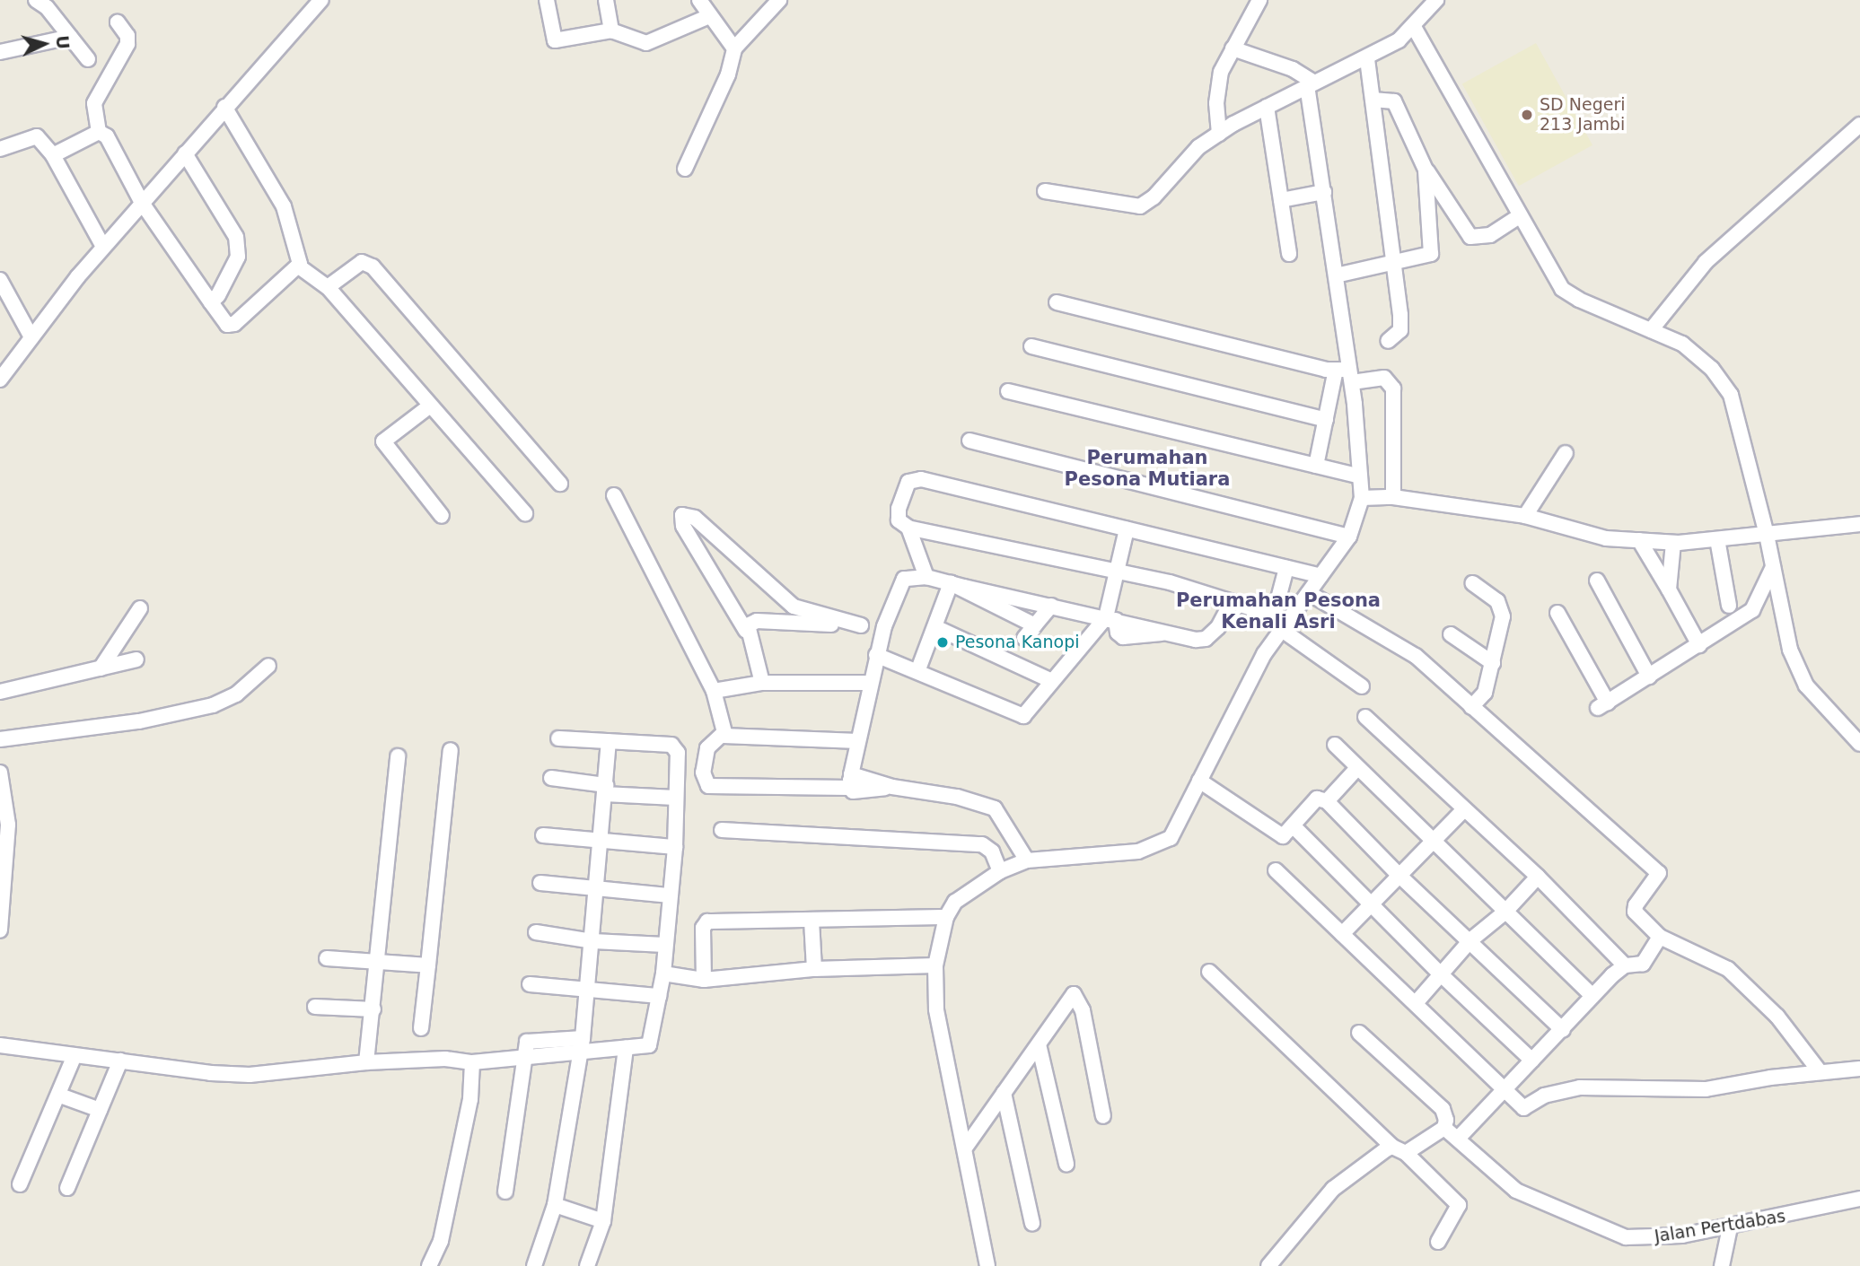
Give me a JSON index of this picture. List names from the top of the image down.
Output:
{
  "streets": {
    "street": ["Jalan Pertdabas"]
  },
  "districts": ["Perumahan Pesona Mutiara", "Perumahan Pesona Kenali Asri"],
  "places": ["SD Negeri 213 Jambi", "Pesona Kanopi"],
  "north": "right"
}
